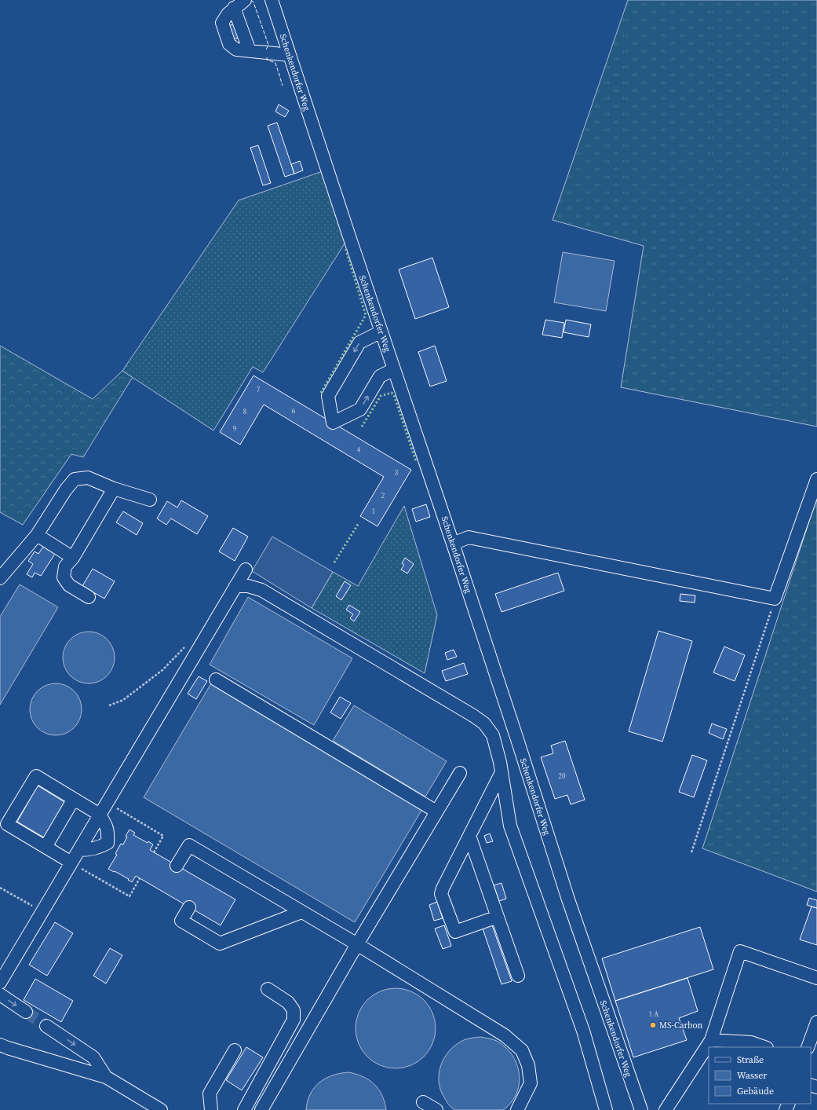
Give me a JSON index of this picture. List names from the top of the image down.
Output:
{
  "streets": {
    "street": ["Schenkendorfer Weg"]
  },
  "places": ["MS-Carbon"],
  "house_numbers": [
    "7",
    "6",
    "8",
    "9",
    "4",
    "3",
    "2",
    "1",
    "20",
    "1 A"
  ],
  "legend": ["Straße", "Wasser", "Gebäude"]
}
